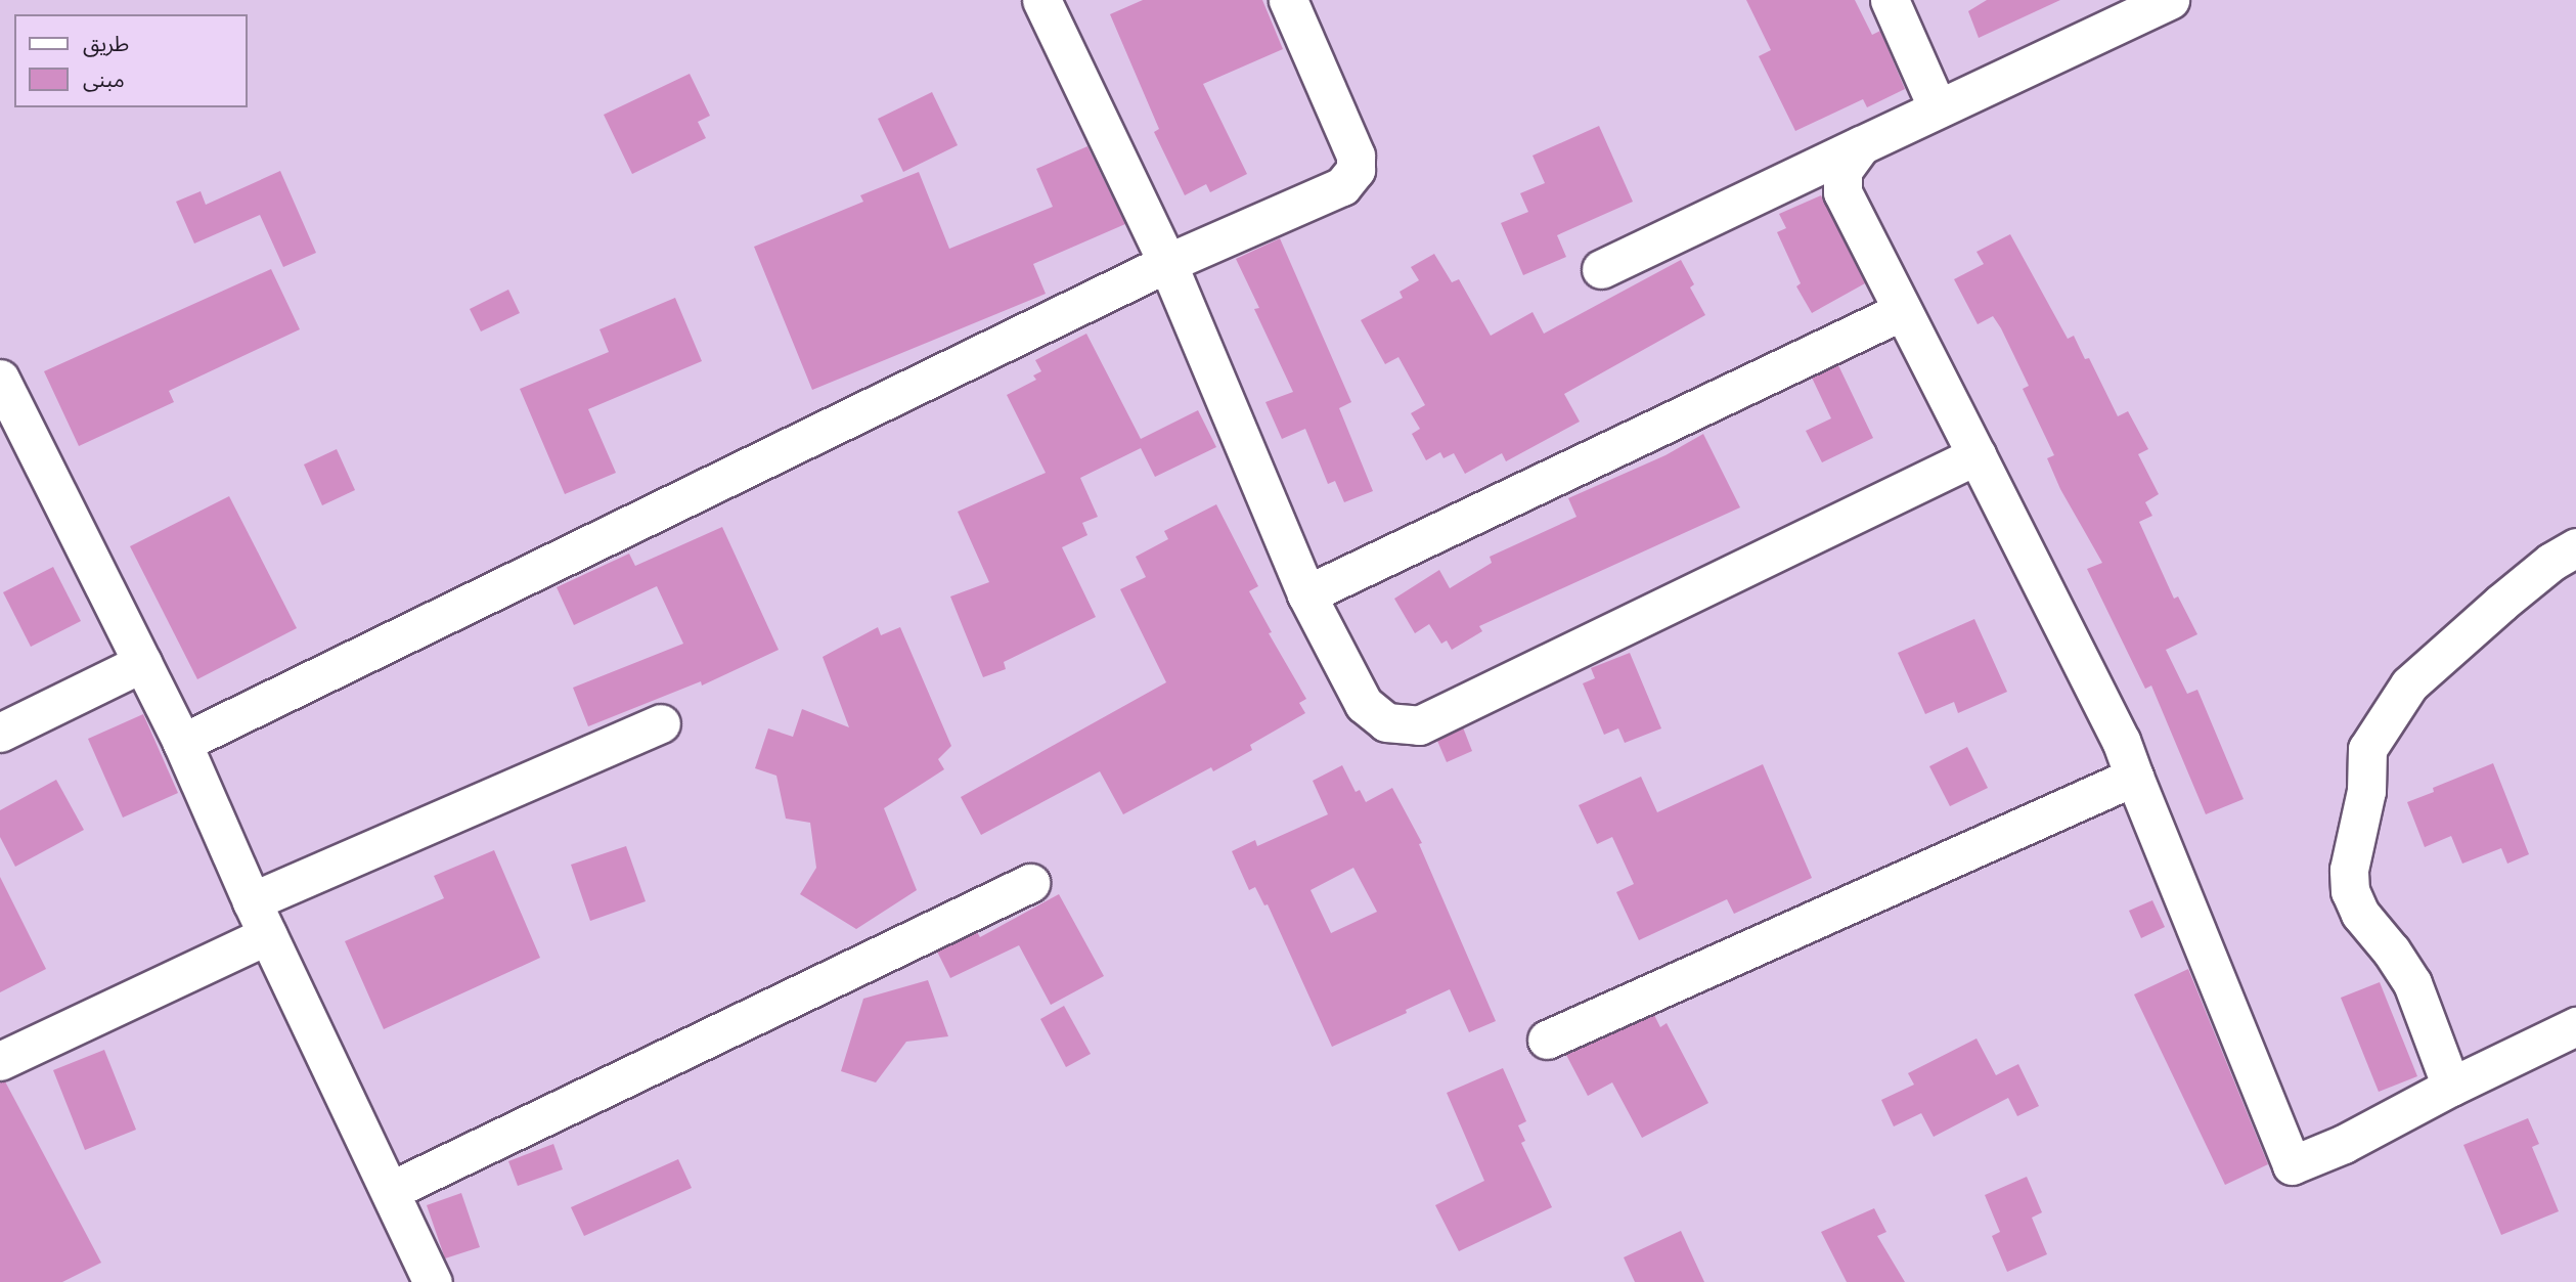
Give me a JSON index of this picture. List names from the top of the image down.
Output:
{
  "legend": ["طريق", "مبنى"]
}
